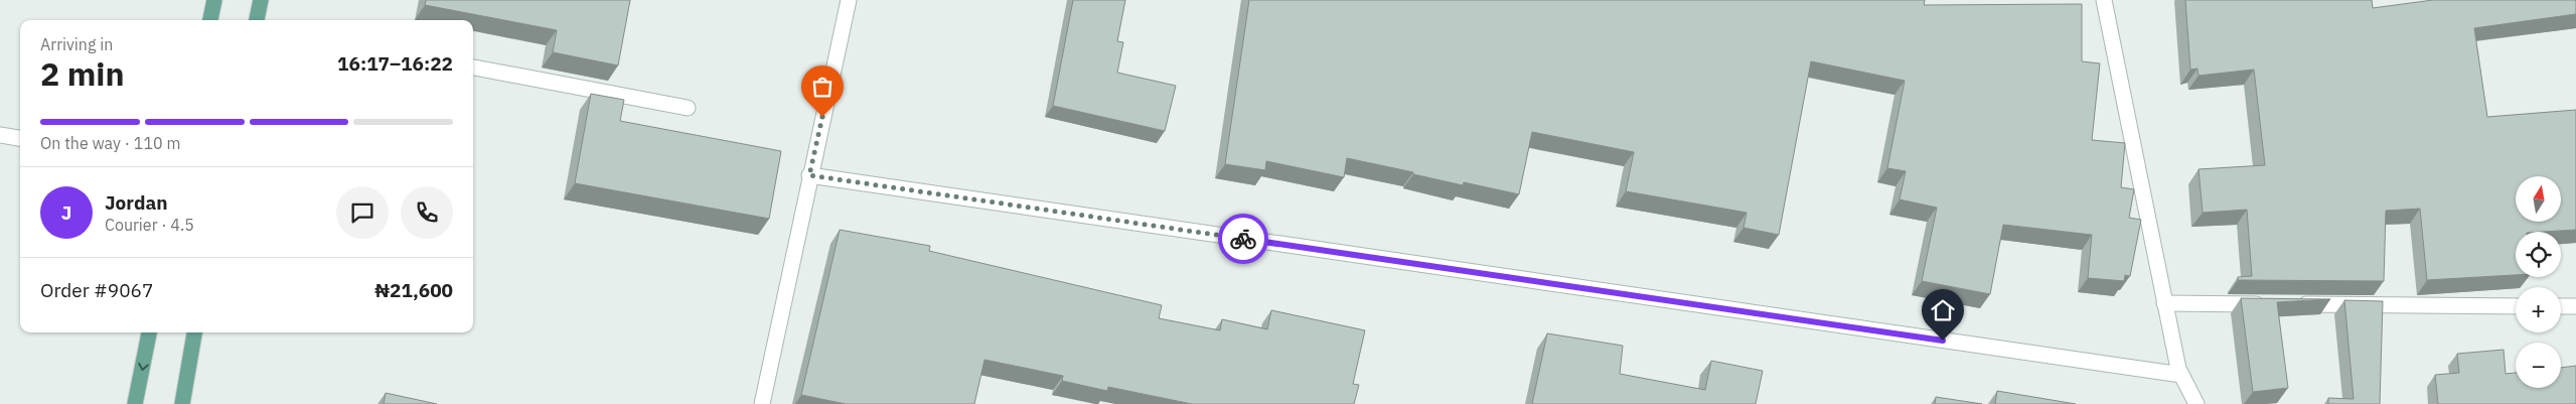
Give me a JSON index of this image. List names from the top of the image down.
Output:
{
  "north": "top",
  "page": {
    "heading": ["2 min", "Arriving in", "16:17–16:22"],
    "panel": [
      "Jordan",
      "Courier · 4.5",
      "Order #9067",
      "₦21,600"
    ],
    "bar": "On the way · 110 m",
    "map_buttons": ["+", "−"],
    "round": "J"
  }
}
